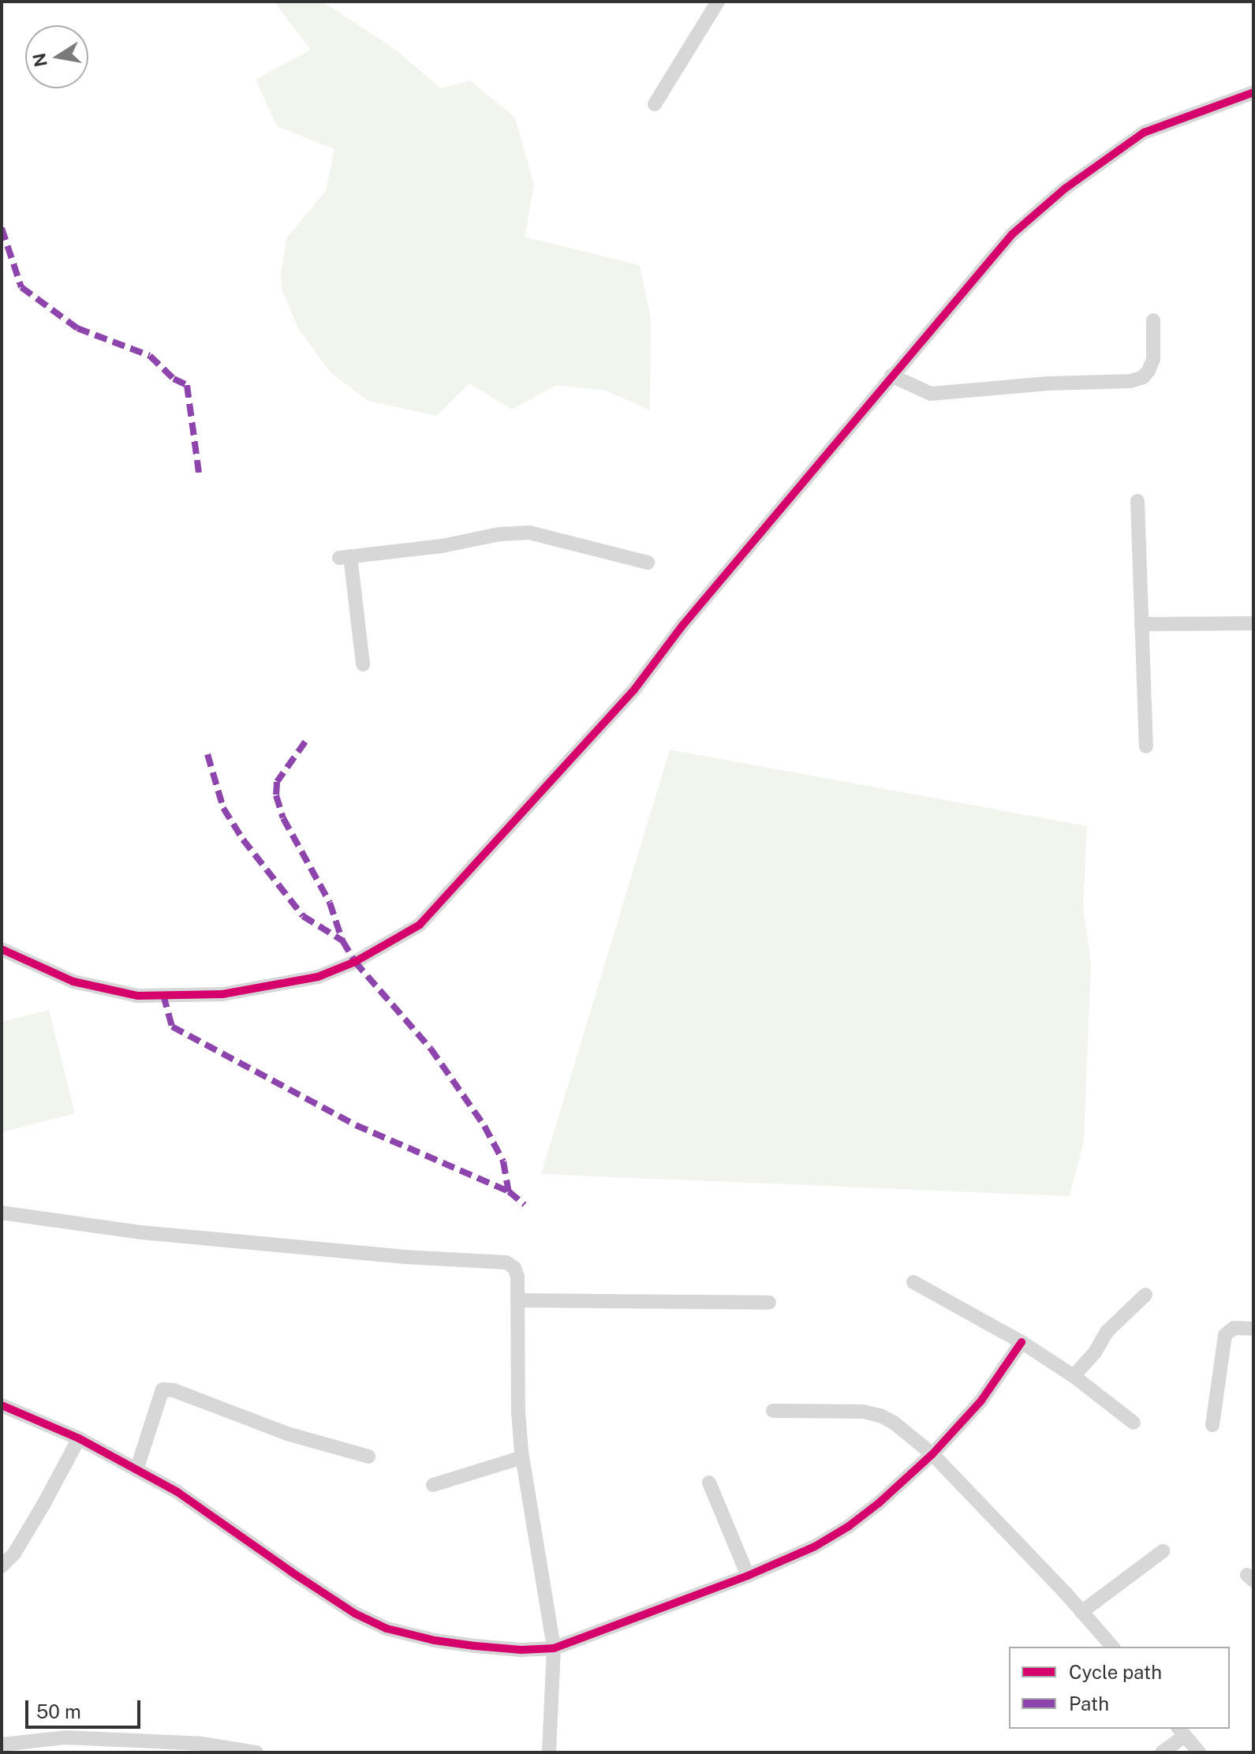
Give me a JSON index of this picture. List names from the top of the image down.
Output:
{
  "legend": ["Cycle path", "Path"],
  "scale_bar": "50 m",
  "north": "left"
}
